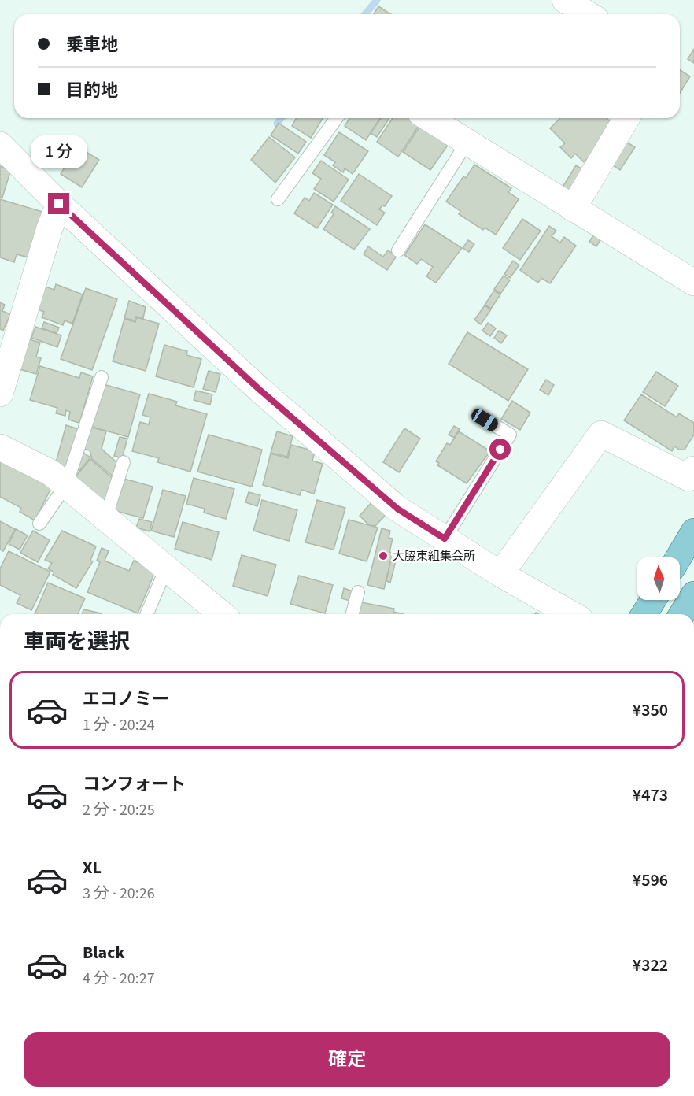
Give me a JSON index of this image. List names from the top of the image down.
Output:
{
  "places": ["大脇東組集会所"],
  "north": "top",
  "page": {
    "banner": ["乗車地", "目的地"],
    "bubble": "1 分",
    "heading": "車両を選択",
    "list": [
      {
        "name": "エコノミー",
        "note": "1 分 · 20:24",
        "value": "¥350"
      },
      {
        "name": "コンフォート",
        "note": "2 分 · 20:25",
        "value": "¥473"
      },
      {
        "name": "XL",
        "note": "3 分 · 20:26",
        "value": "¥596"
      },
      {
        "name": "Black",
        "note": "4 分 · 20:27",
        "value": "¥322"
      }
    ],
    "buttons": "確定"
  }
}
